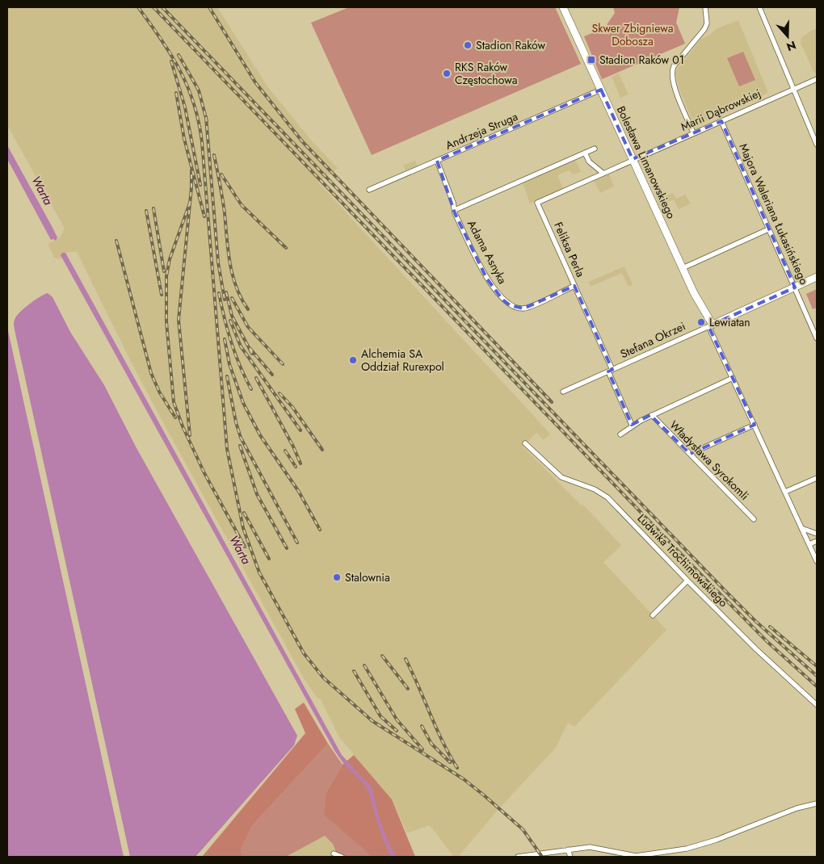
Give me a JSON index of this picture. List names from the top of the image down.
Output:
{
  "streets": {
    "street": [
      "Marii Dąbrowskiej",
      "Andrzeja Struga",
      "Bolesława Limanowskiego",
      "Majora Waleriana Łukasińskiego",
      "Feliksa Perla",
      "Adama Asnyka",
      "Stefana Okrzei",
      "Władysława Syrokomli",
      "Ludwika Trochimowskiego"
    ]
  },
  "crossings": [
    ["Marii Dąbrowskiej", "Bolesława Limanowskiego"],
    ["Marii Dąbrowskiej", "Majora Waleriana Łukasińskiego"],
    ["Marii Dąbrowskiej", "Feliksa Perla"],
    ["Andrzeja Struga", "Bolesława Limanowskiego"],
    ["Andrzeja Struga", "Adama Asnyka"],
    ["Bolesława Limanowskiego", "Feliksa Perla"],
    ["Bolesława Limanowskiego", "Stefana Okrzei"],
    ["Majora Waleriana Łukasińskiego", "Stefana Okrzei"],
    ["Feliksa Perla", "Adama Asnyka"],
    ["Feliksa Perla", "Stefana Okrzei"]
  ],
  "water": ["Warta"],
  "parks": ["Skwer Zbigniewa Dobosza"],
  "places": {
    "other": [
      "Stadion Raków",
      "RKS Raków Częstochowa",
      "Lewiatan",
      "Alchemia SA Oddział Rurexpol",
      "Stalownia"
    ],
    "transit": ["Stadion Raków 01"]
  },
  "north": "bottom"
}
